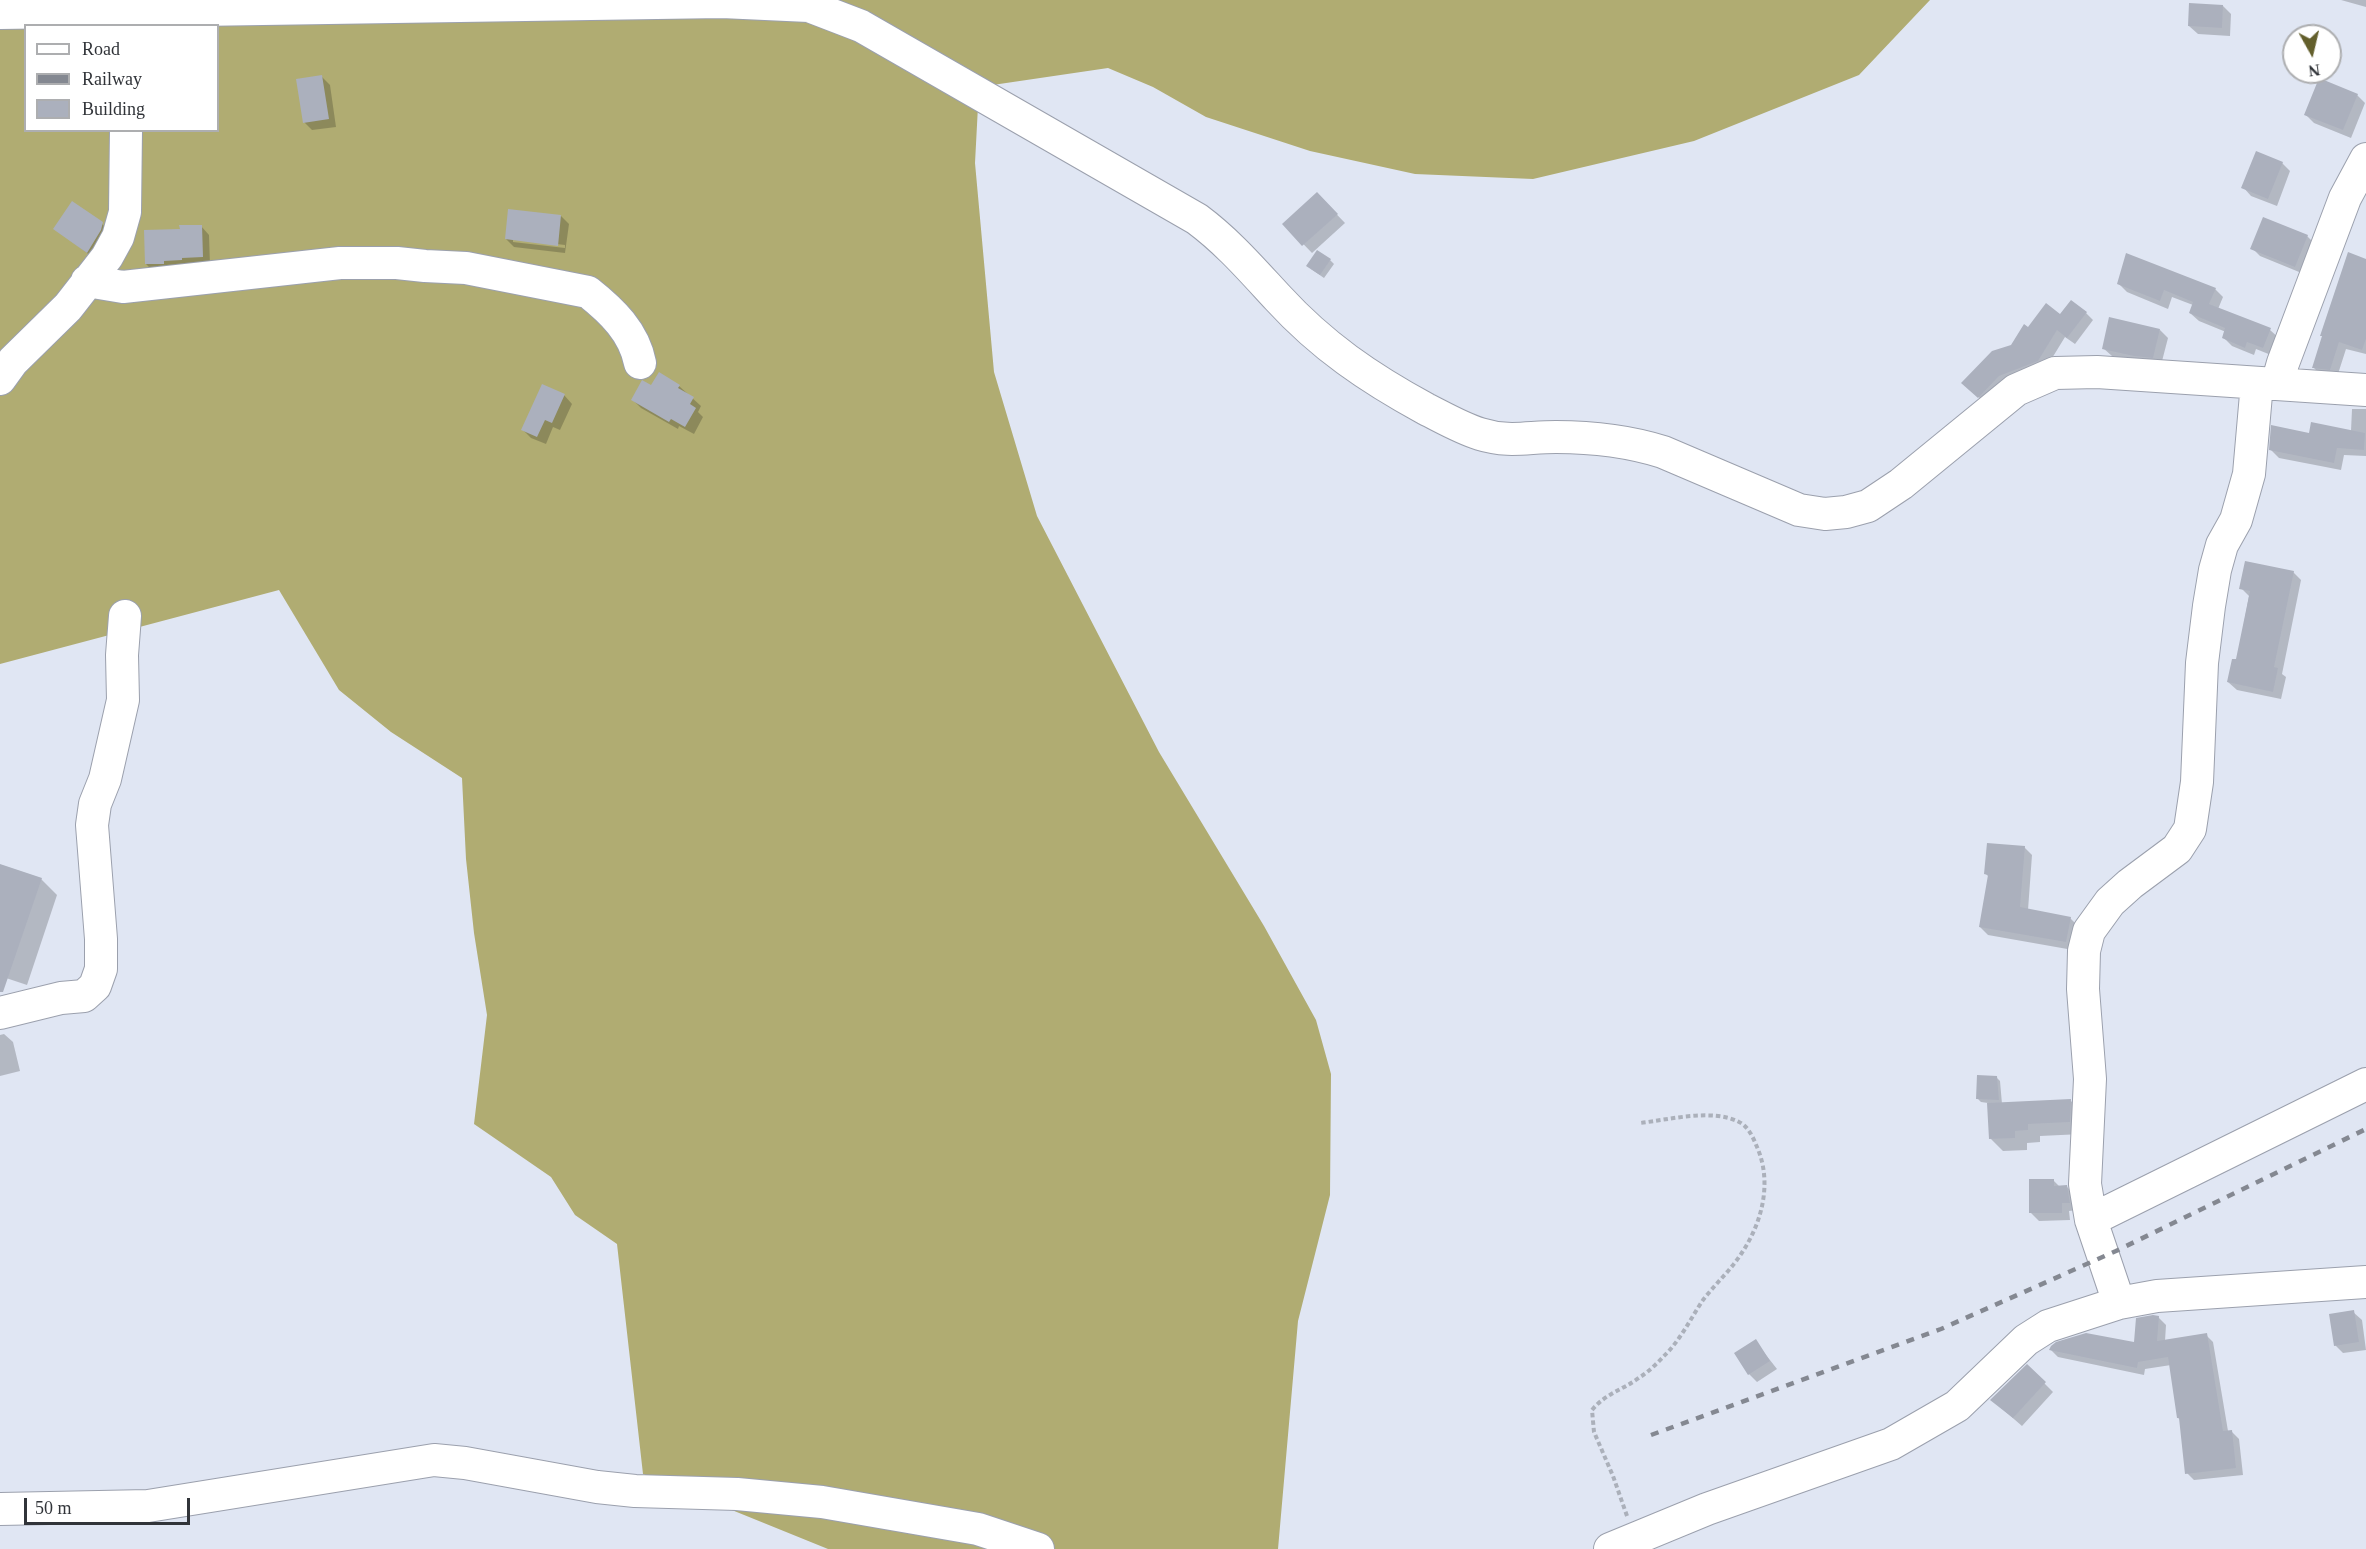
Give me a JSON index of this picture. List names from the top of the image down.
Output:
{
  "legend": ["Road", "Railway", "Building"],
  "scale_bar": "50 m",
  "north": "bottom"
}
